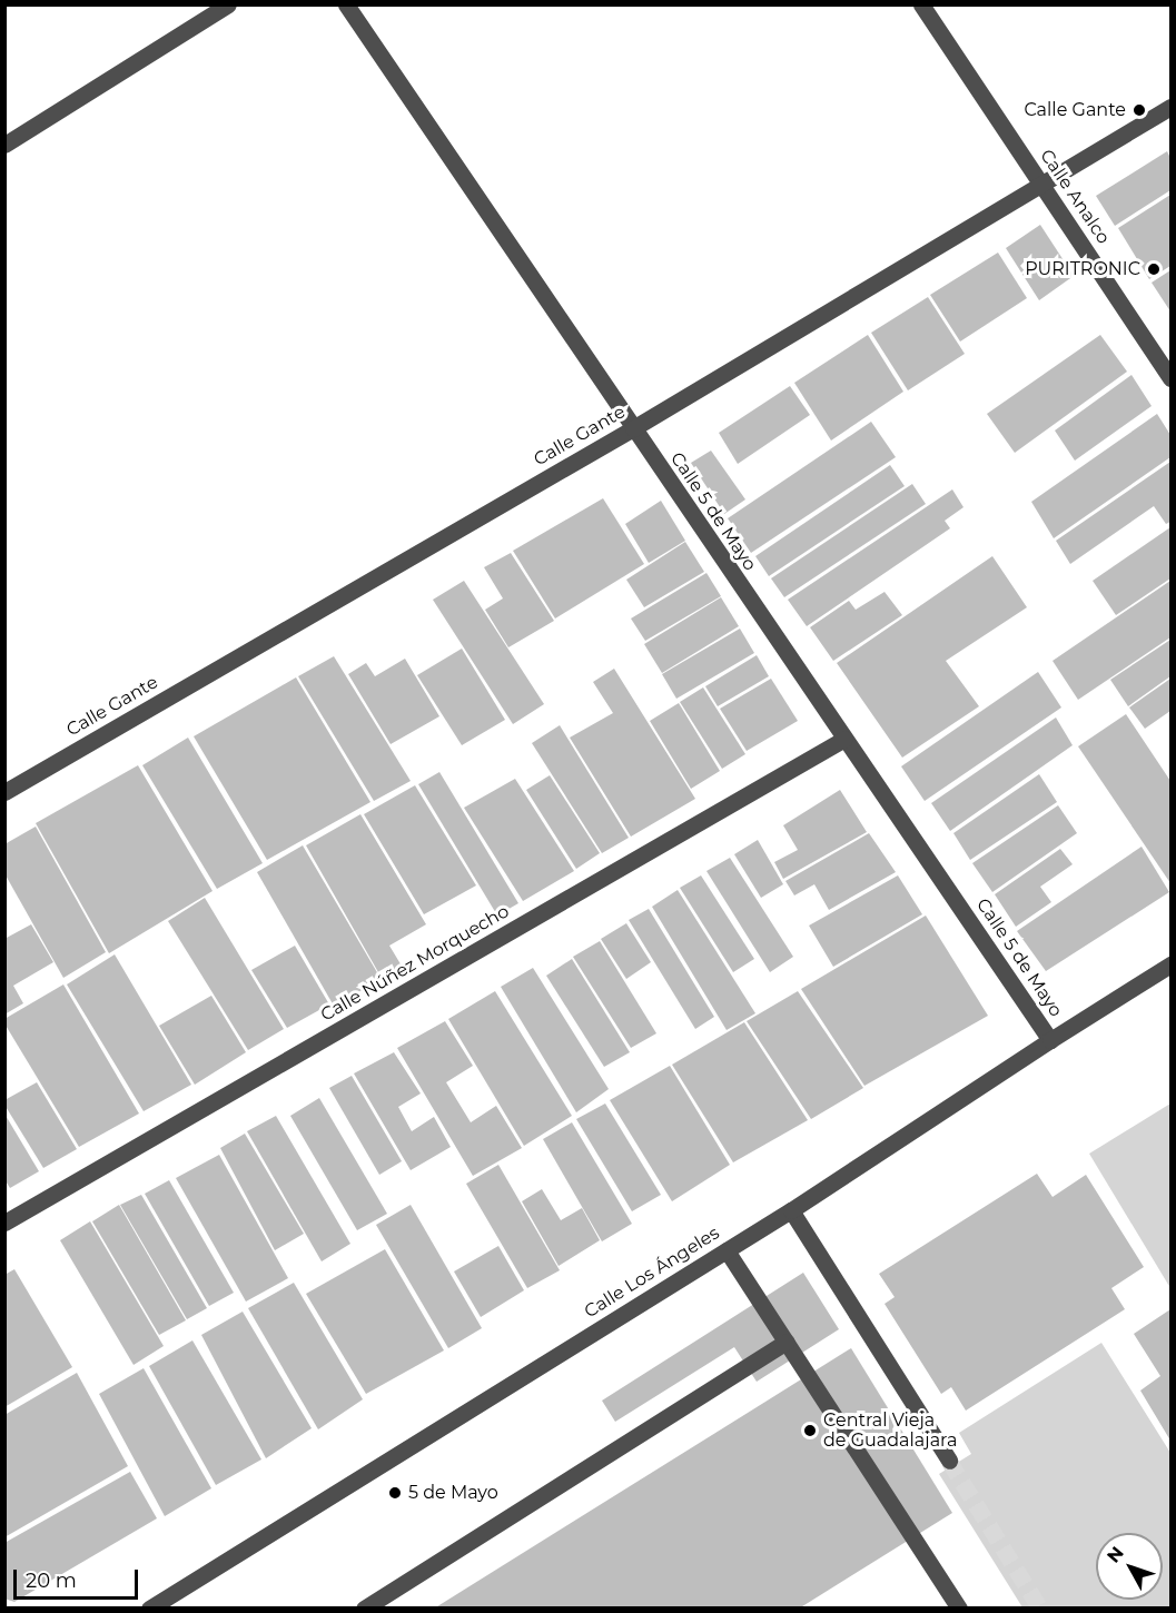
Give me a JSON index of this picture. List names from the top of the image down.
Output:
{
  "streets": {
    "street": [
      "Calle Analco",
      "Calle Gante",
      "Calle 5 de Mayo",
      "Calle Núñez Morquecho",
      "Calle Los Ángeles"
    ]
  },
  "crossings": [
    ["Calle Analco", "Calle Gante"],
    ["Calle Gante", "Calle 5 de Mayo"],
    ["Calle 5 de Mayo", "Calle Núñez Morquecho"],
    ["Calle 5 de Mayo", "Calle Los Ángeles"]
  ],
  "places": [
    "Calle Gante",
    "PURITRONIC",
    "Central Vieja de Guadalajara",
    "5 de Mayo"
  ],
  "scale_bar": "20 m",
  "north": "top left"
}
